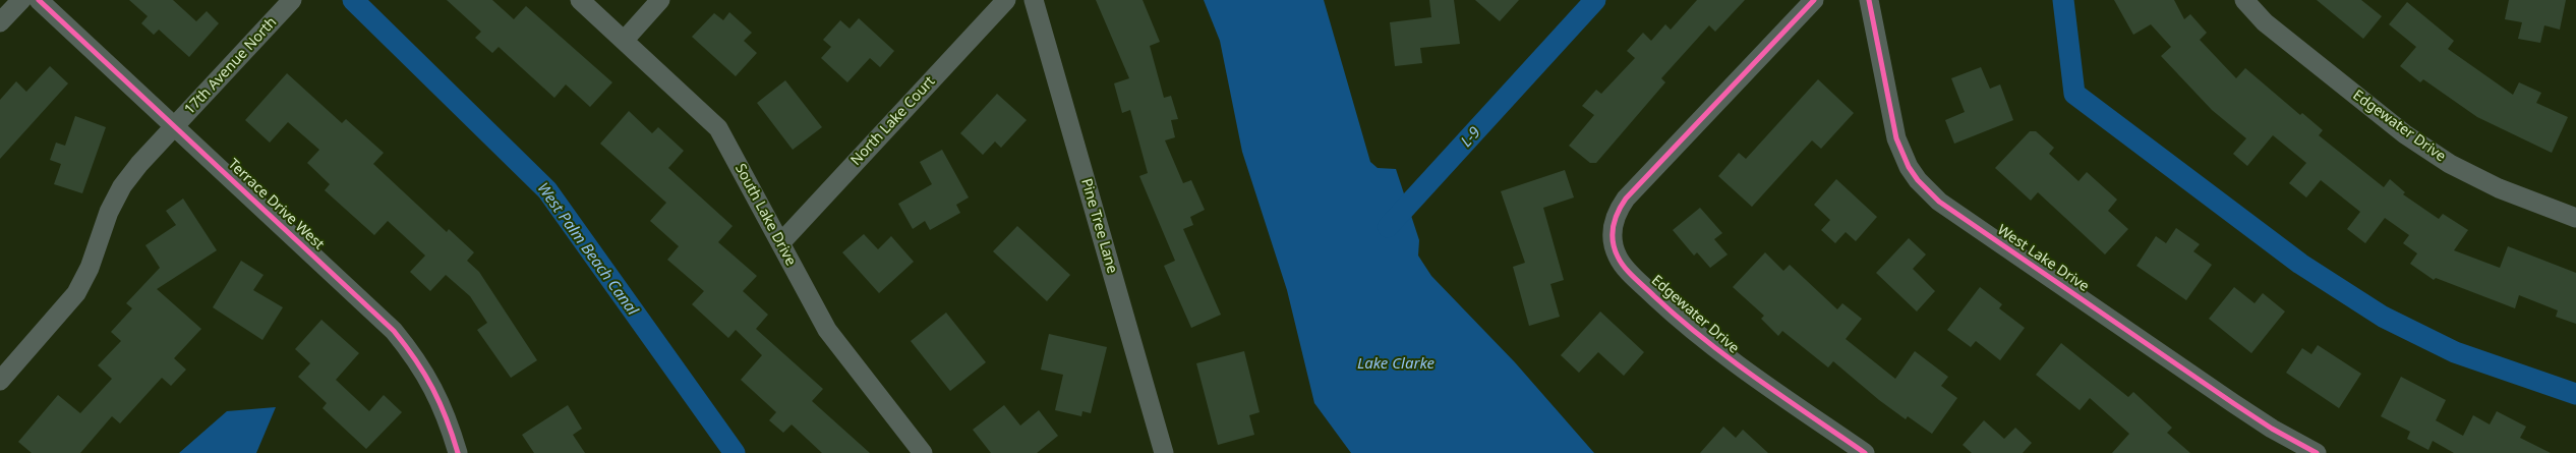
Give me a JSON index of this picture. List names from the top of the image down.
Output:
{
  "streets": {
    "street": [
      "17th Avenue North",
      "North Lake Court",
      "Edgewater Drive",
      "Terrace Drive West",
      "South Lake Drive",
      "Pine Tree Lane",
      "West Lake Drive"
    ]
  },
  "crossings": [
    ["17th Avenue North", "Terrace Drive West"],
    ["North Lake Court", "South Lake Drive"]
  ],
  "water": ["L-9", "West Palm Beach Canal", "Lake Clarke"]
}
